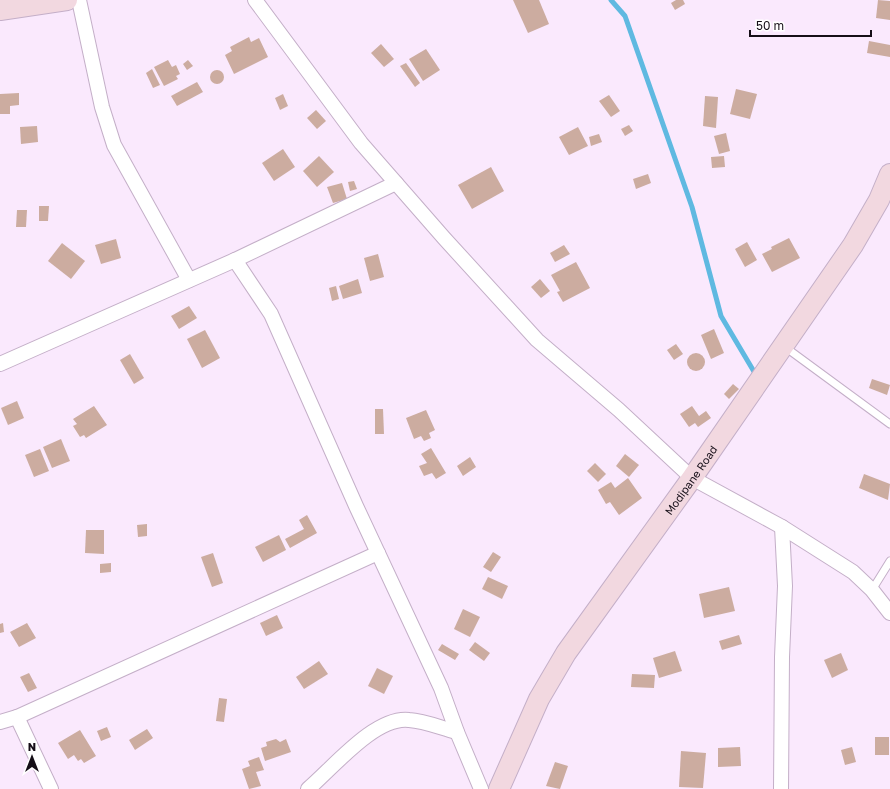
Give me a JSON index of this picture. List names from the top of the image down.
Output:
{
  "streets": {
    "main road": ["Modipane Road"]
  },
  "scale_bar": "50 m",
  "north": "top"
}
